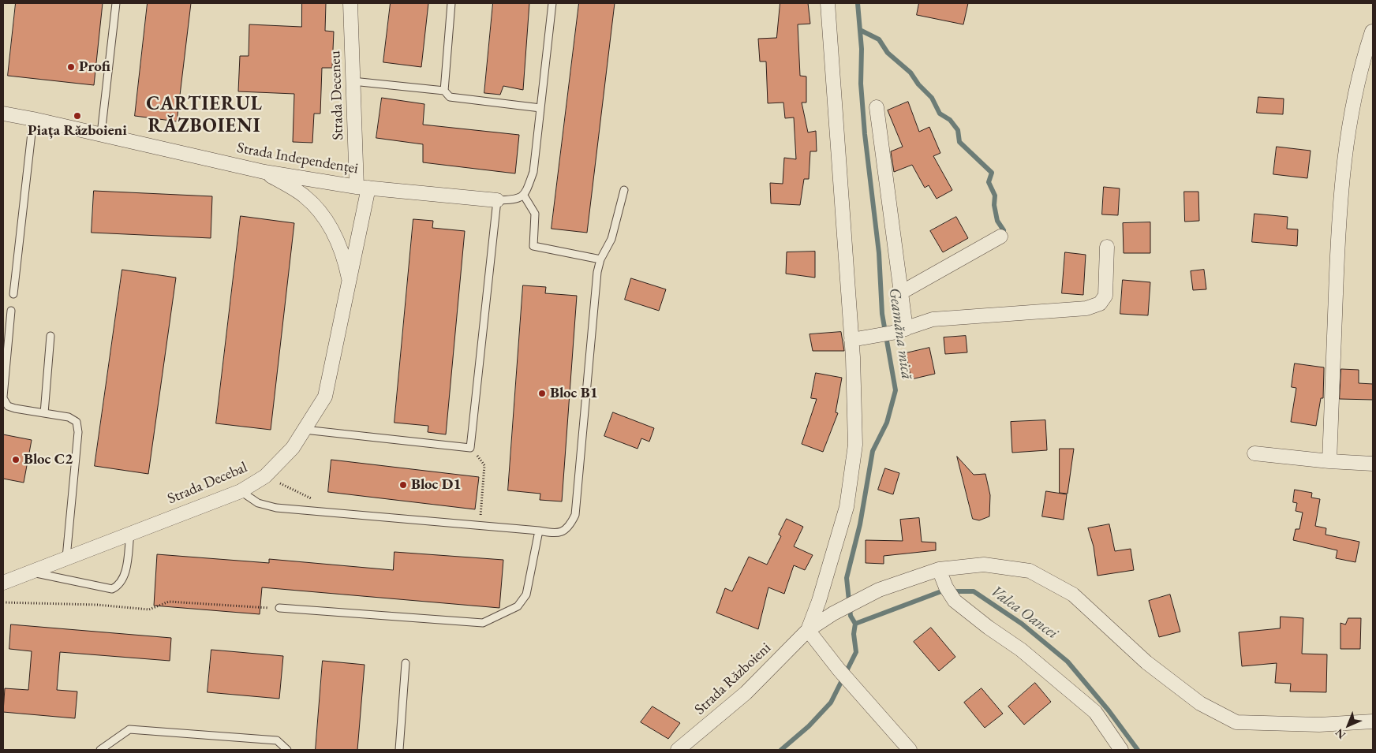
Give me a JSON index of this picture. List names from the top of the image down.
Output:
{
  "streets": {
    "street": [
      "Strada Deceneu",
      "Strada Independenței",
      "Strada Decebal",
      "Strada Războieni"
    ]
  },
  "crossings": [
    ["Strada Deceneu", "Strada Independenței"],
    ["Strada Deceneu", "Strada Decebal"],
    ["Strada Independenței", "Strada Decebal"]
  ],
  "districts": ["CARTIERUL RĂZBOIENI"],
  "water": ["Geamăna mică", "Valea Oancei"],
  "places": [
    "Profi",
    "Piața Războieni",
    "Bloc B1",
    "Bloc C2",
    "Bloc D1"
  ],
  "north": "bottom left"
}
